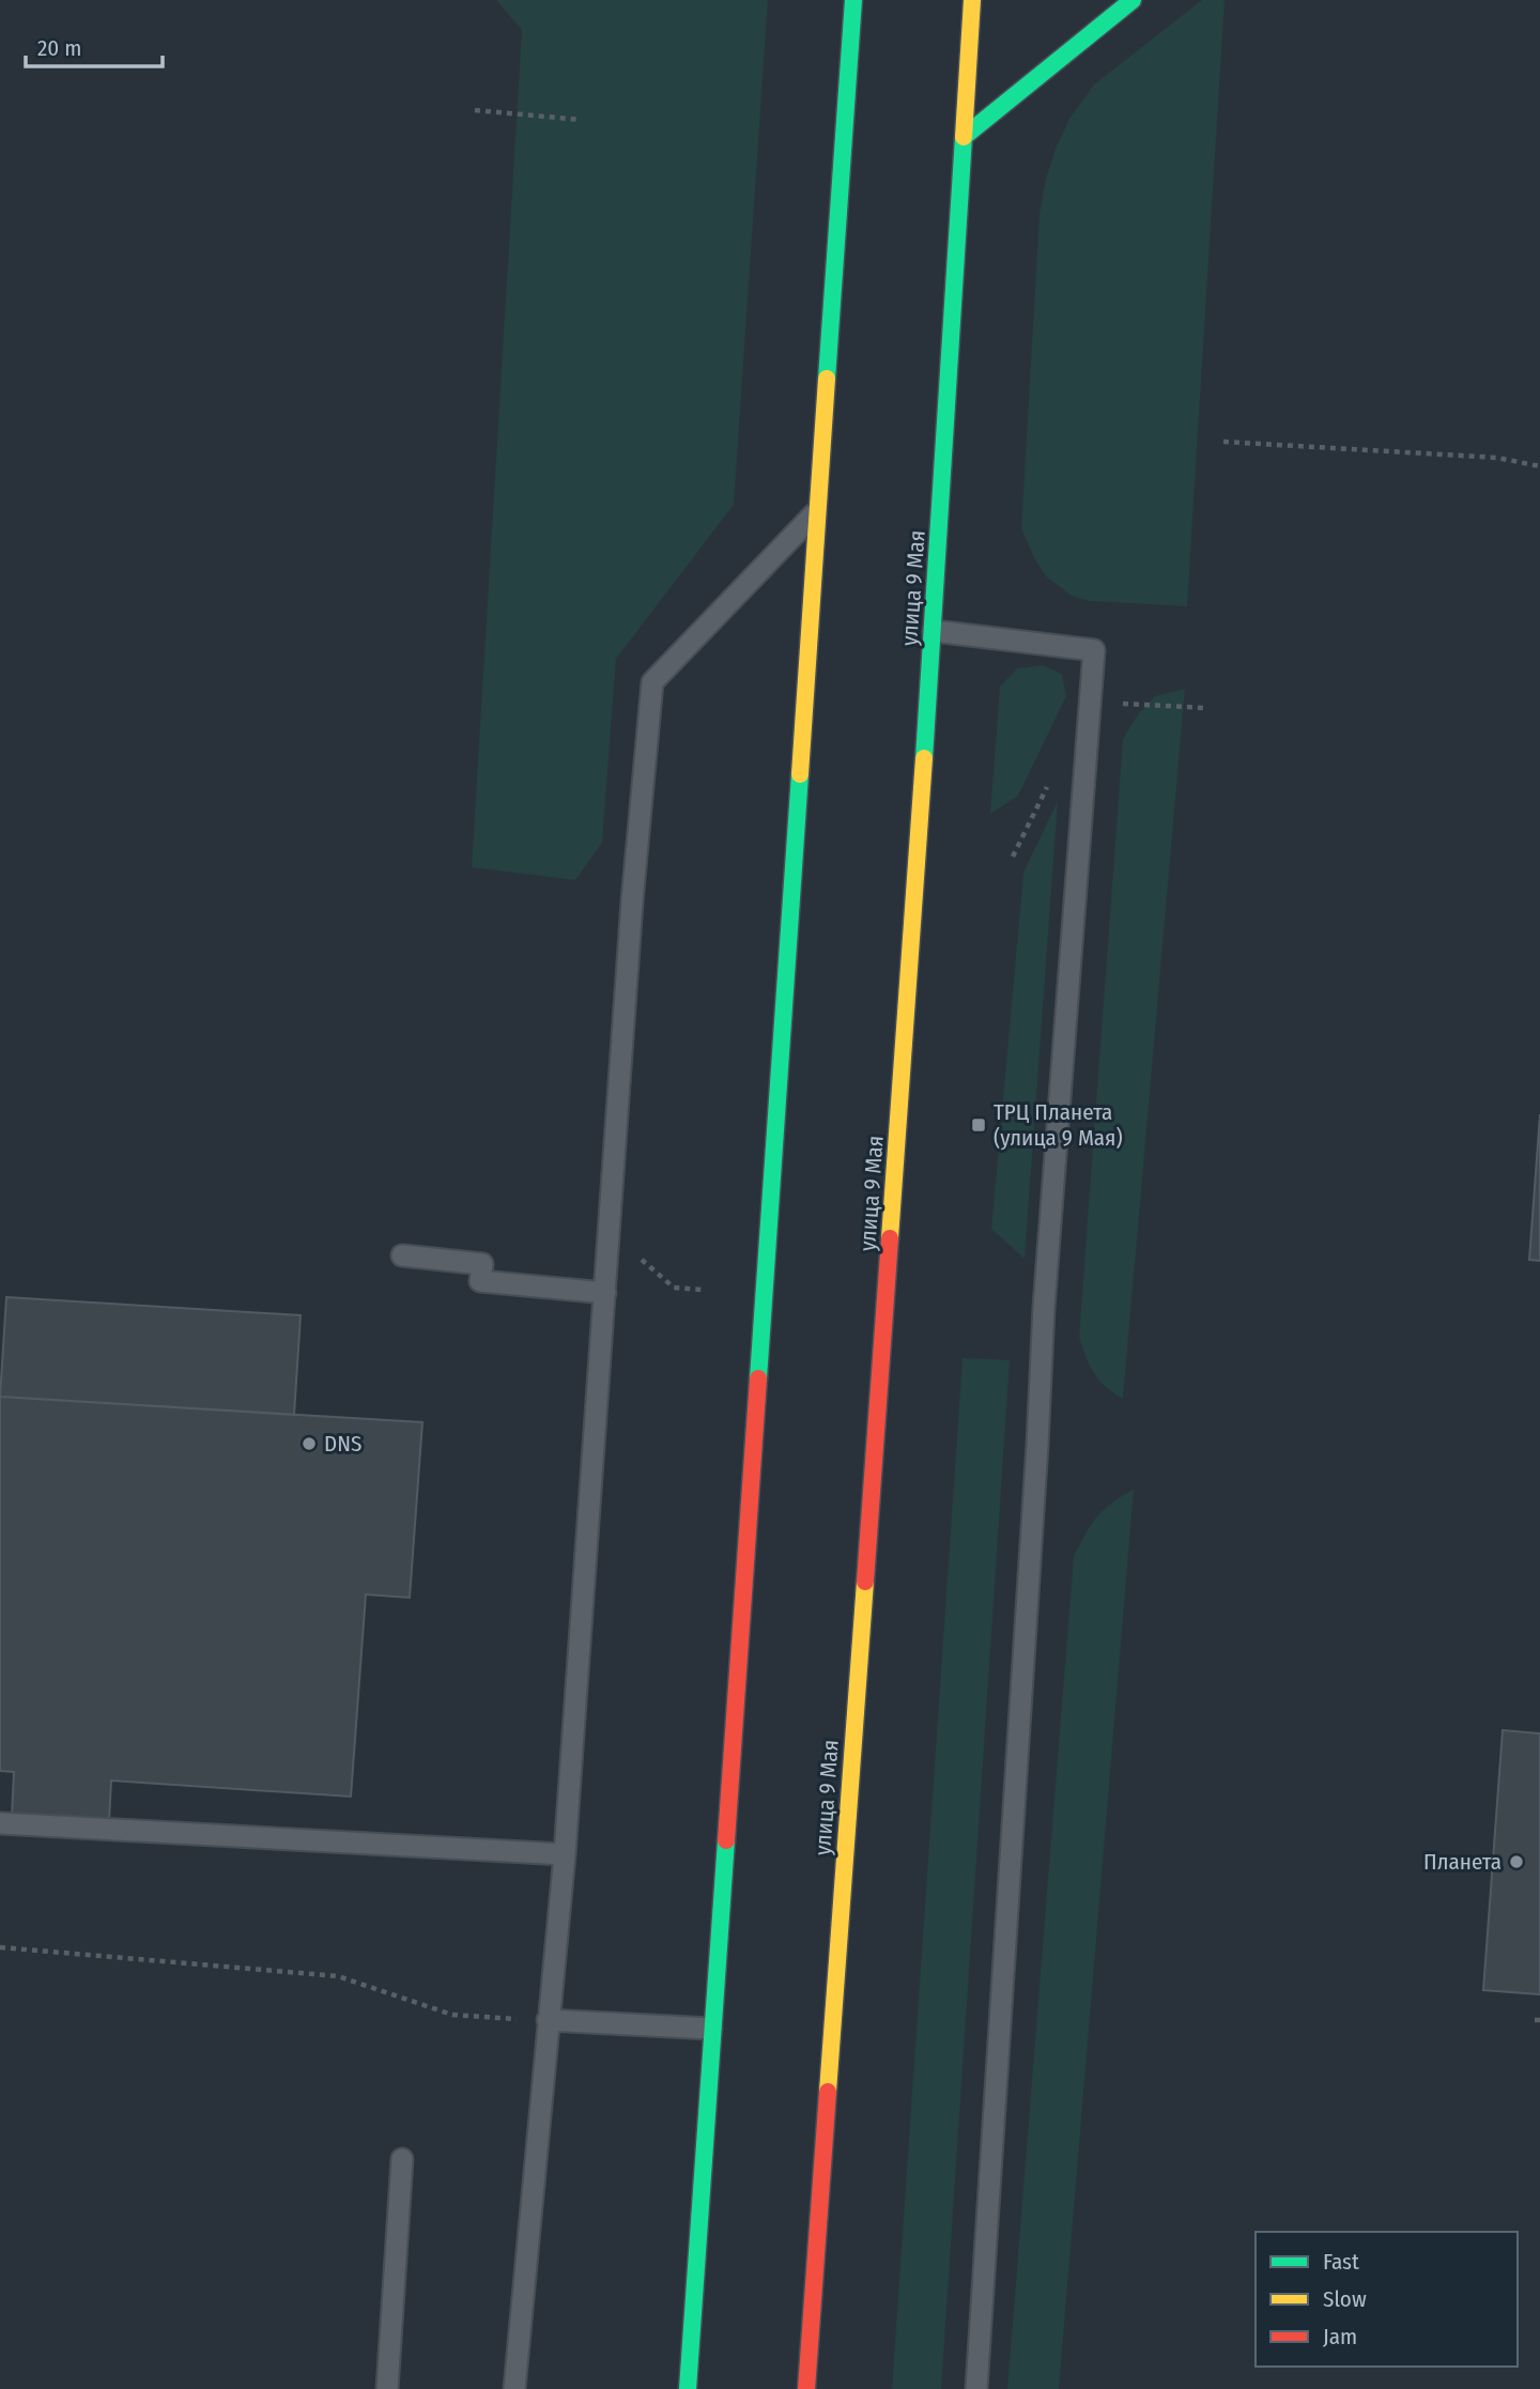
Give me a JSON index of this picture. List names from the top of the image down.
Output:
{
  "streets": {
    "main road": ["улица 9 Мая"]
  },
  "places": {
    "transit": ["ТРЦ Планета (улица 9 Мая)"],
    "other": ["DNS", "Планета"]
  },
  "legend": ["Fast", "Slow", "Jam"],
  "scale_bar": "20 m"
}
